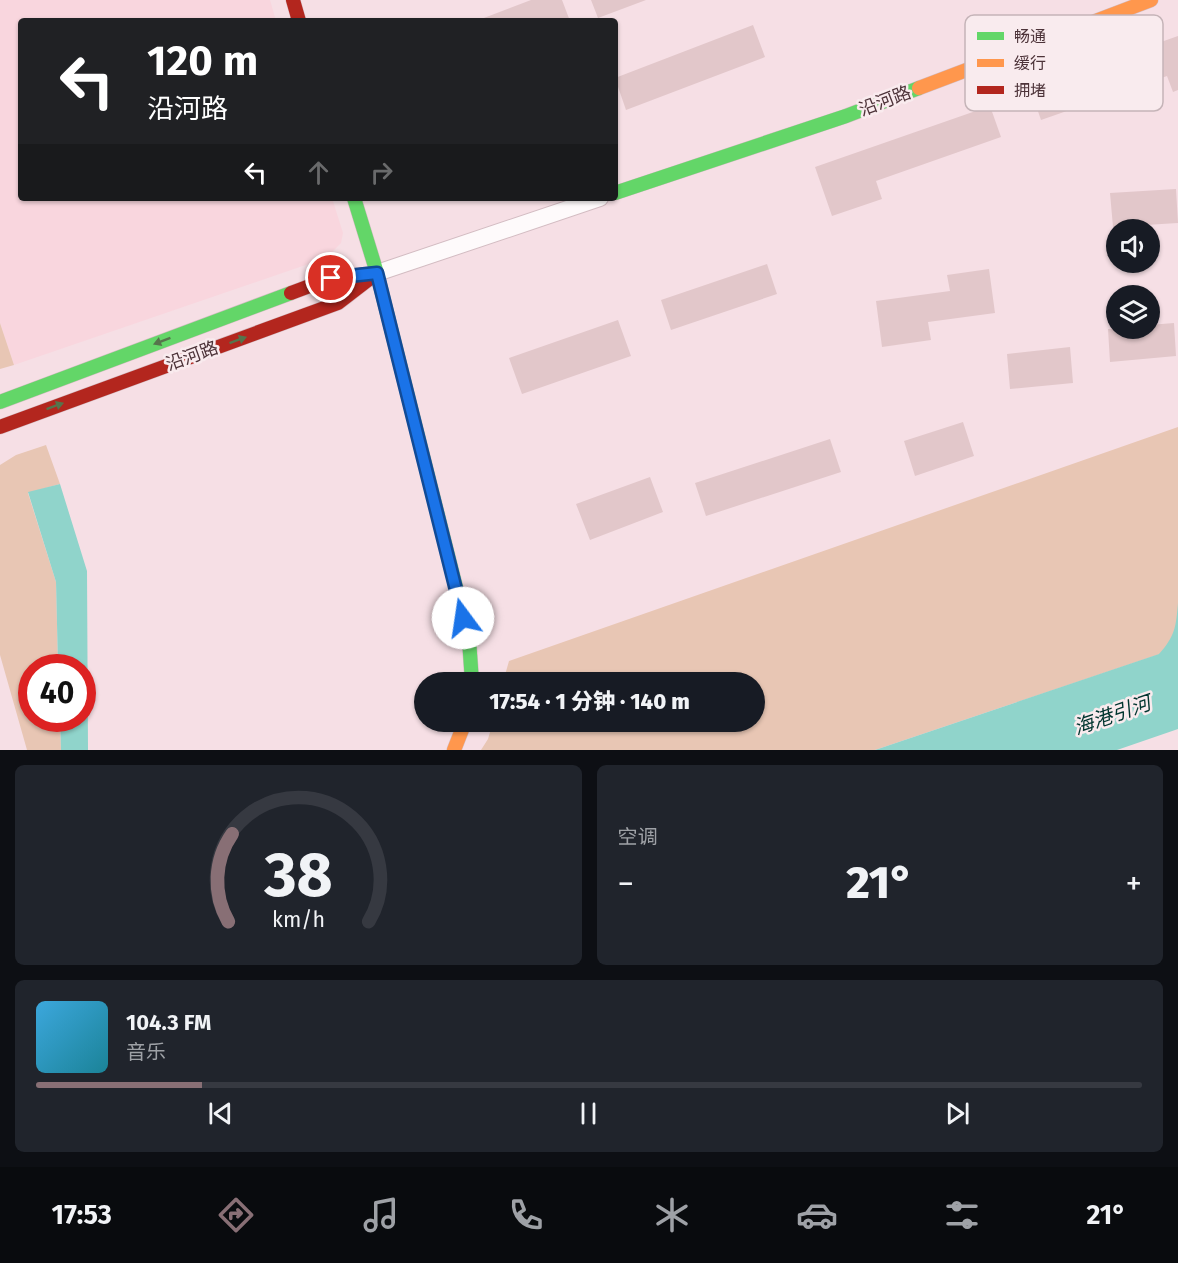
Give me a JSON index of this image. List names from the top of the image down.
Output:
{
  "streets": {
    "street": ["沿河路"]
  },
  "water": ["海港引河"],
  "legend": ["畅通", "缓行", "拥堵"],
  "page": {
    "turn": ["120 m", "沿河路"],
    "limit": "40",
    "trip": "17:54 · 1 分钟 · 140 m",
    "tile": "空调",
    "heat": ["−", "21°", "+"],
    "song": ["104.3 FM", "音乐"],
    "tabs": ["17:53", "21°"],
    "gauge": ["38", "km/h"]
  }
}
